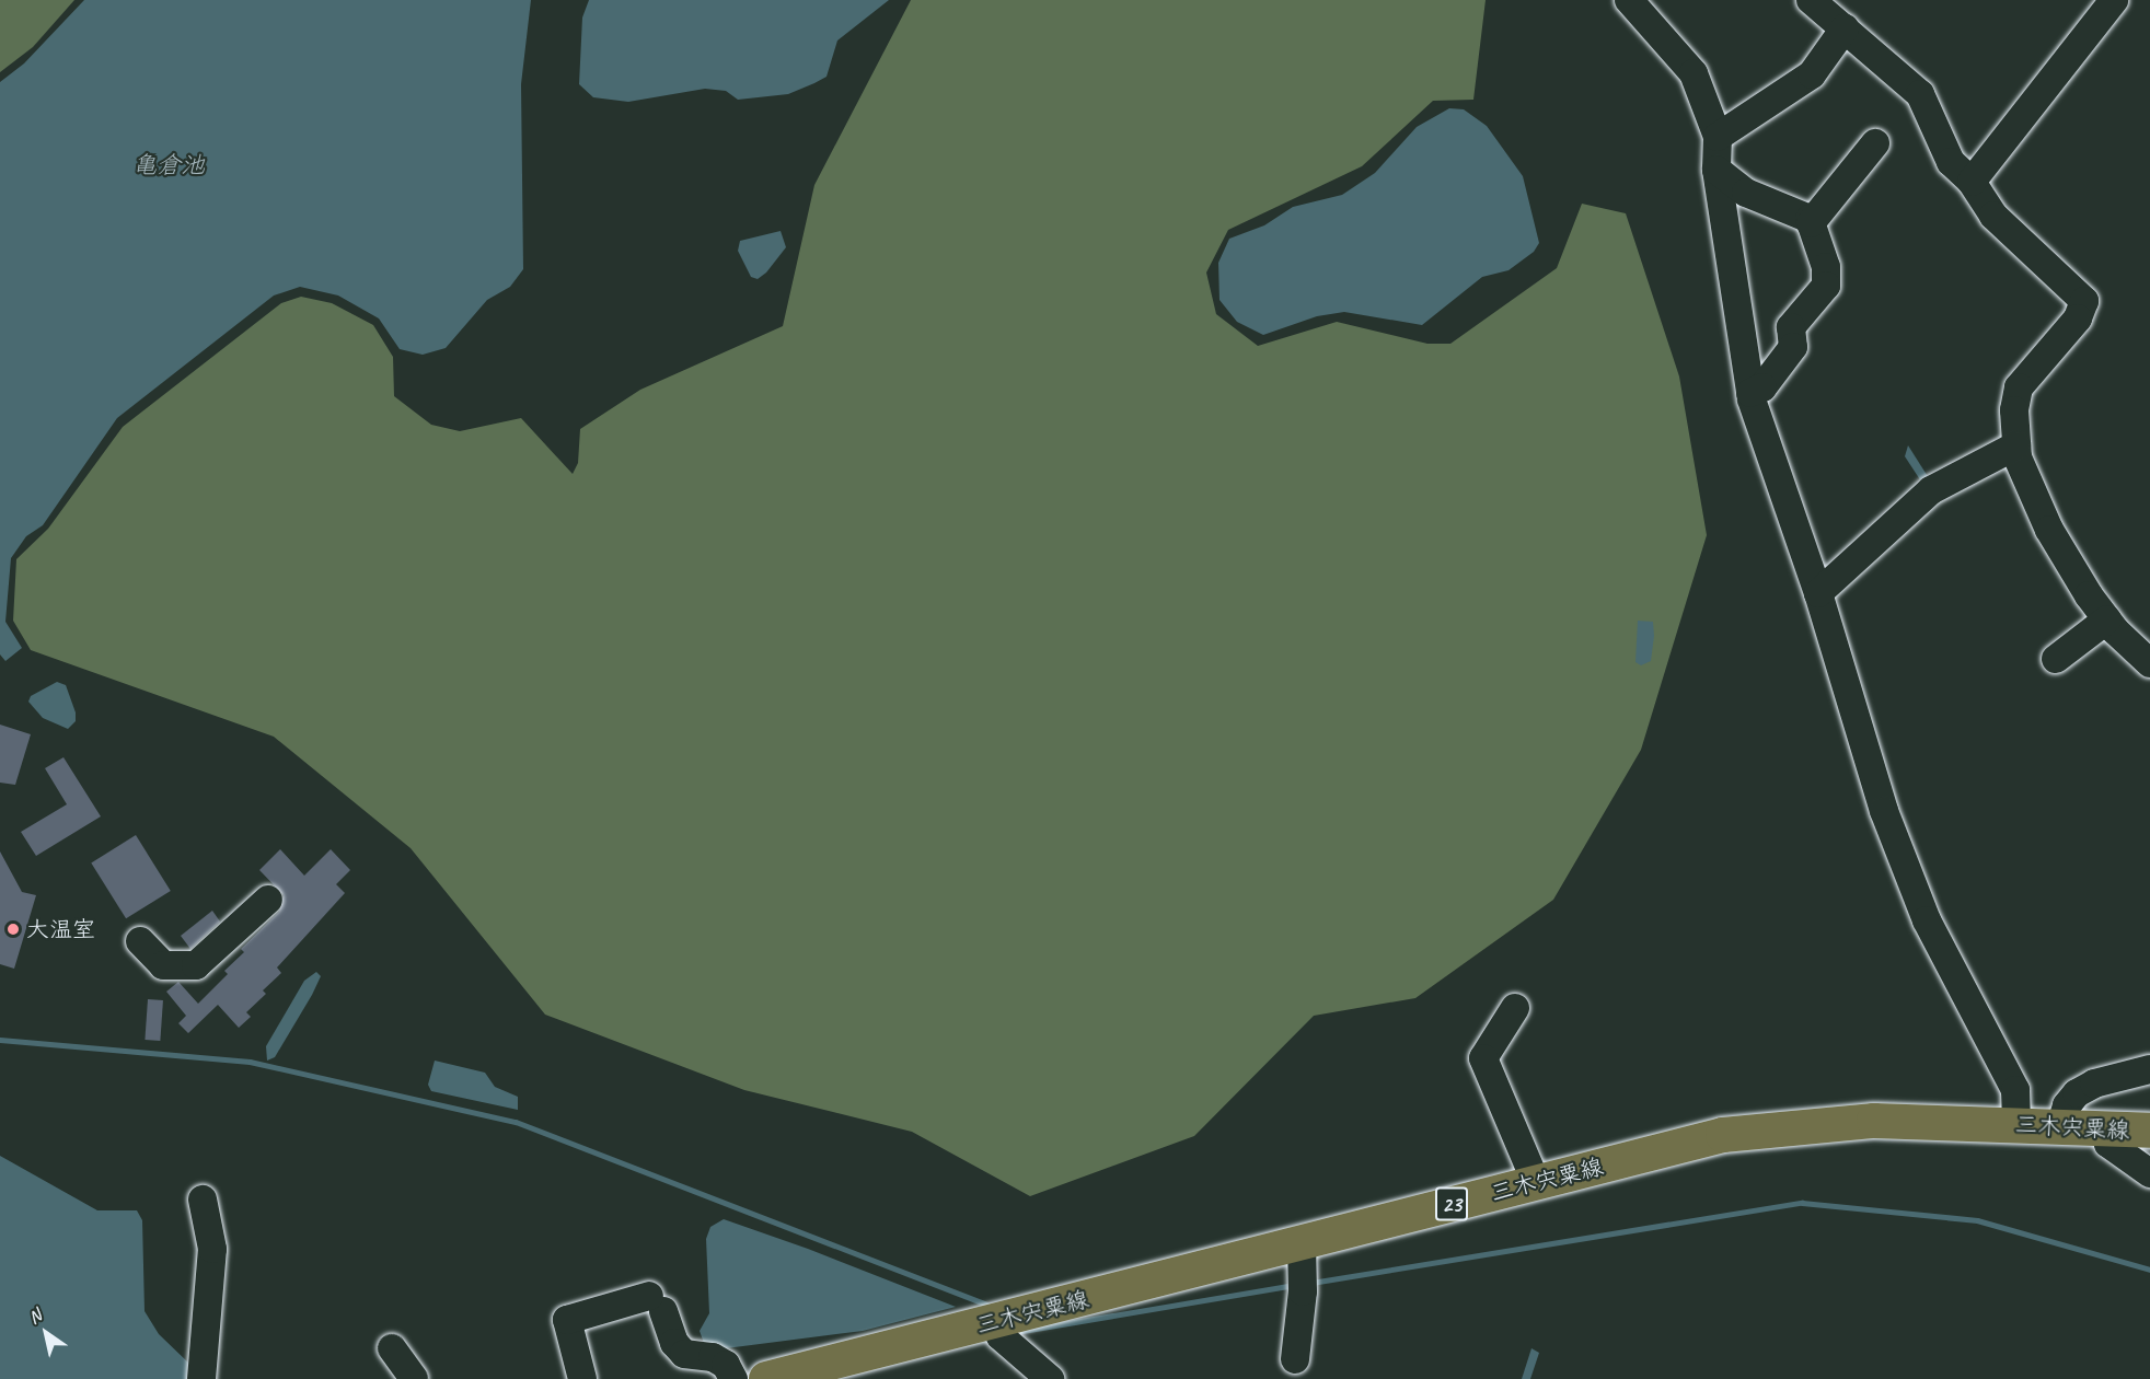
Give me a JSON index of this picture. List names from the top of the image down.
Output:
{
  "streets": {
    "main road": ["三木宍粟線", "23"]
  },
  "water": ["亀倉池"],
  "places": ["大温室"],
  "north": "top left"
}
